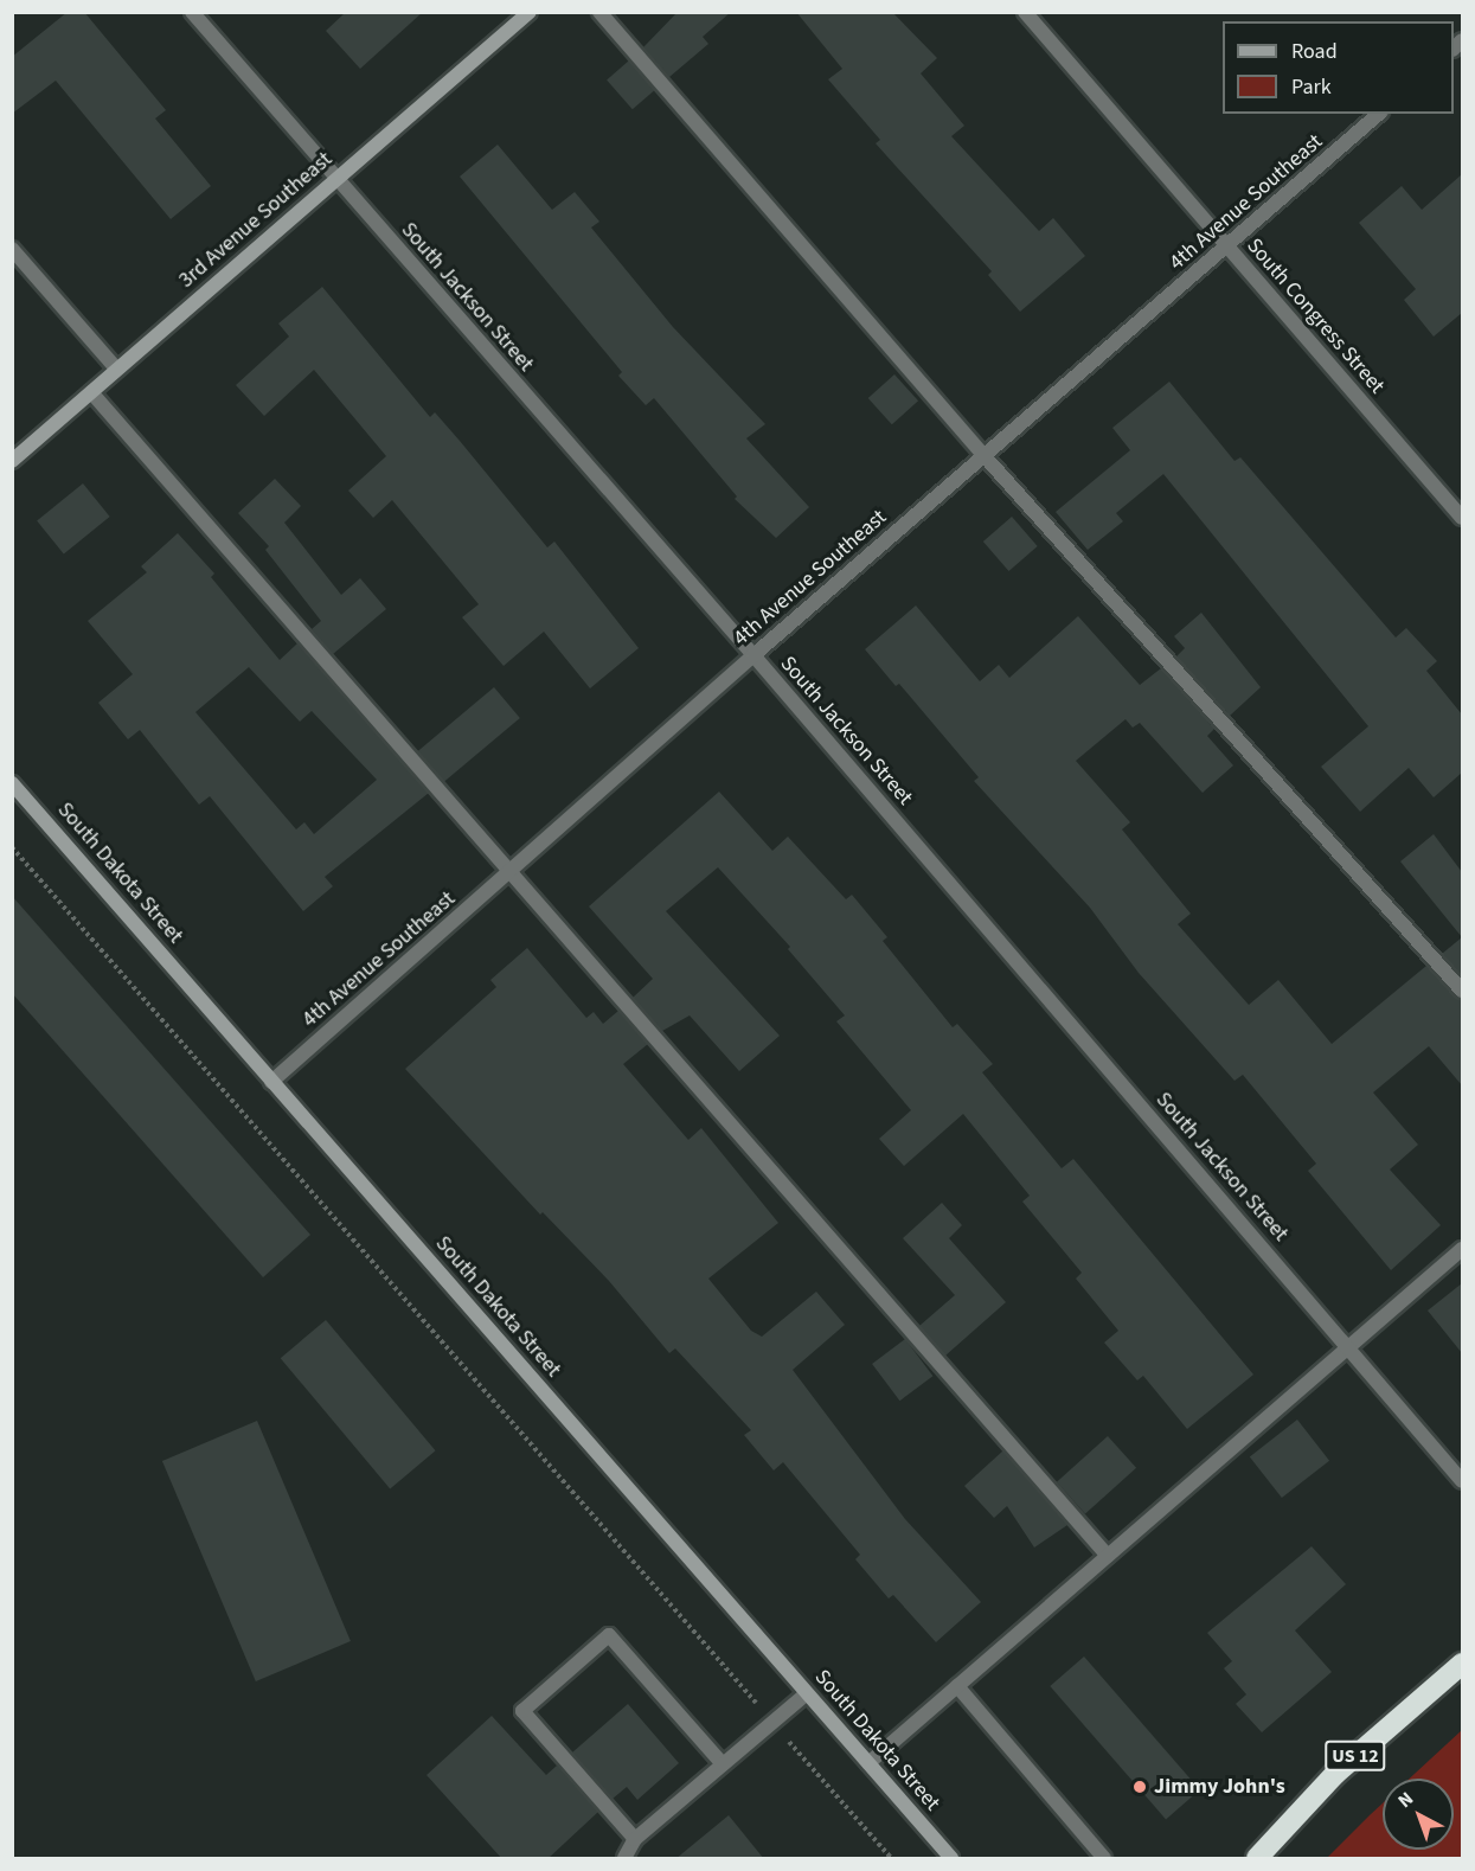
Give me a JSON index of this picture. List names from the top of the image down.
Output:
{
  "streets": {
    "highway": ["US 12"],
    "street": [
      "4th Avenue Southeast",
      "3rd Avenue Southeast",
      "South Jackson Street",
      "South Congress Street",
      "South Dakota Street"
    ]
  },
  "crossings": [
    ["4th Avenue Southeast", "South Jackson Street"],
    ["4th Avenue Southeast", "South Congress Street"],
    ["4th Avenue Southeast", "South Dakota Street"],
    ["3rd Avenue Southeast", "South Jackson Street"]
  ],
  "places": ["Jimmy John's"],
  "legend": ["Road", "Park"],
  "north": "top left"
}
